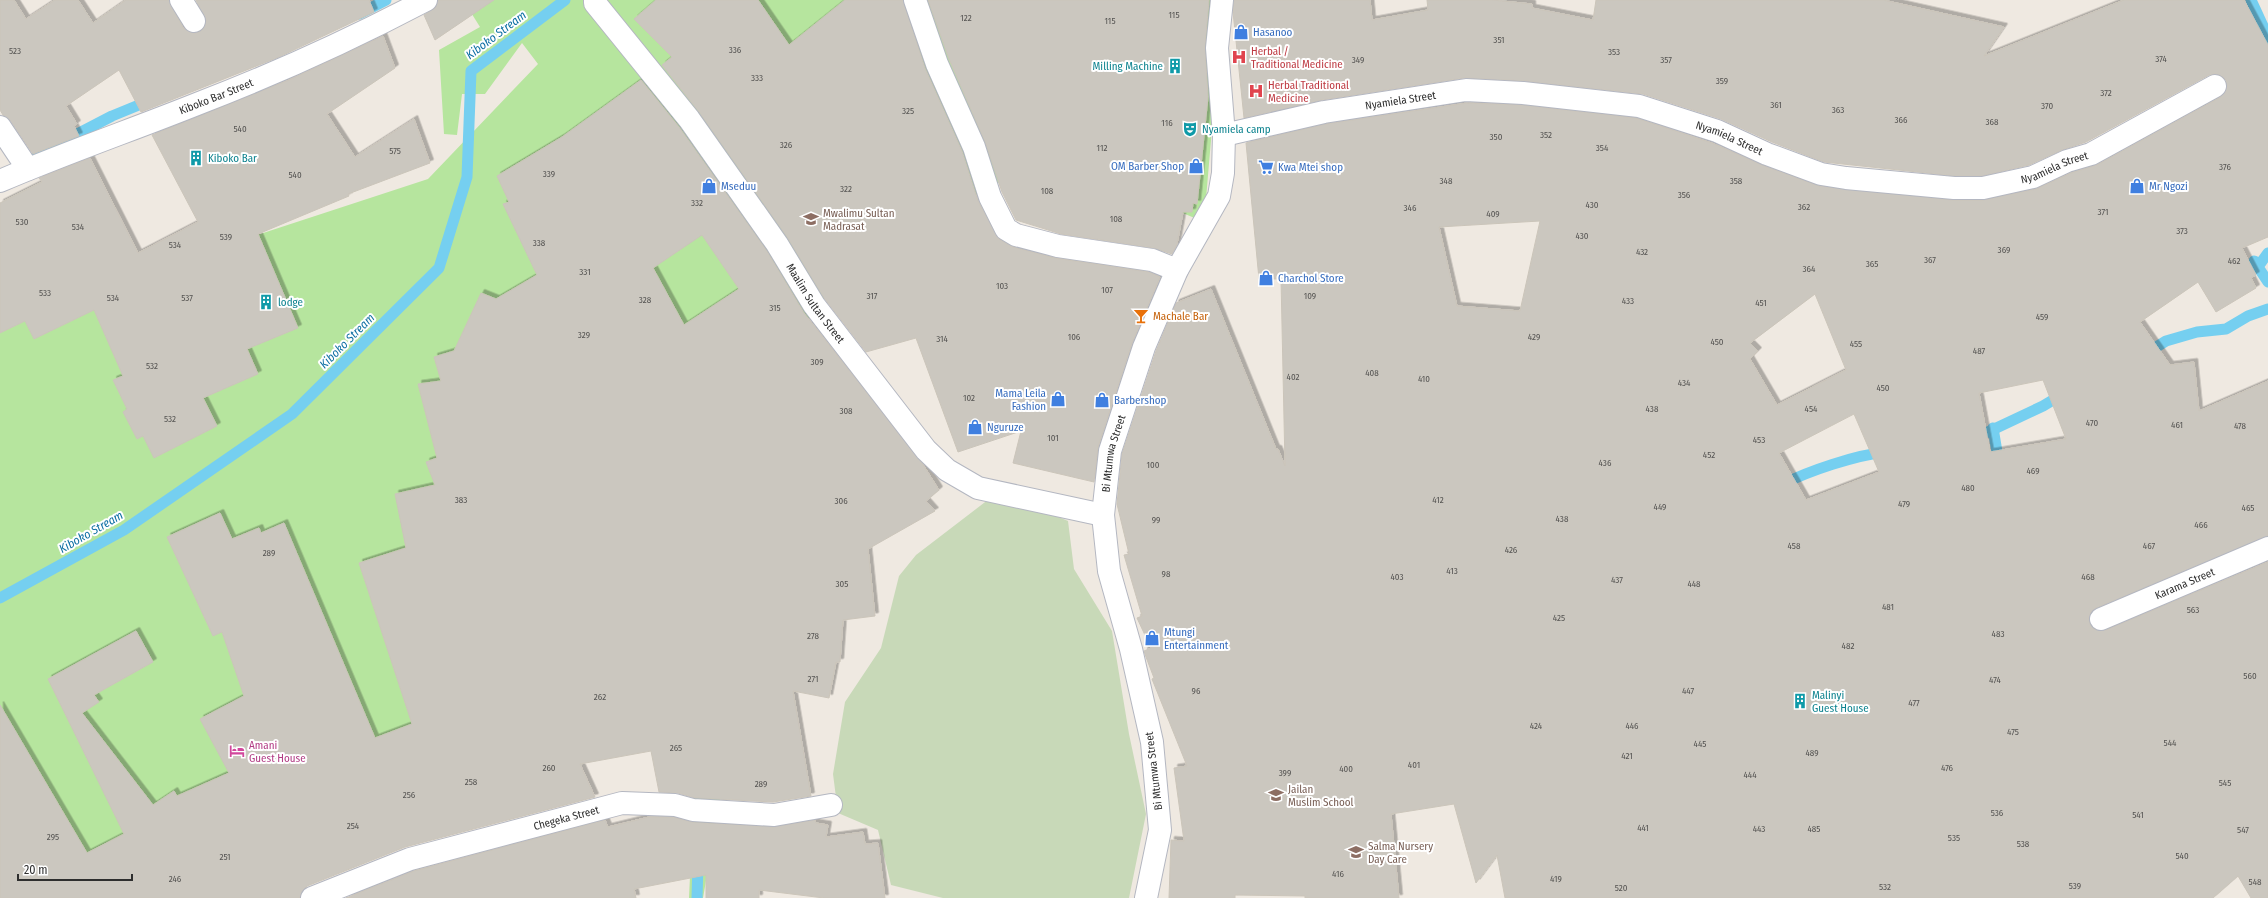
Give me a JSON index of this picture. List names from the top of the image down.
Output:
{
  "streets": {
    "street": [
      "Kiboko Bar Street",
      "Nyamiela Street",
      "Maalim Sultan Street",
      "Bi Mtumwa Street",
      "Karama Street",
      "Chegeka Street"
    ]
  },
  "crossings": [
    ["Nyamiela Street", "Bi Mtumwa Street"],
    ["Maalim Sultan Street", "Bi Mtumwa Street"]
  ],
  "water": ["Kiboko Stream"],
  "places": {
    "shop": [
      "Hasanoo",
      "OM Barber Shop",
      "Mseduu",
      "Mr Ngozi",
      "Charchol Store",
      "Mama Leila Fashion",
      "Barbershop",
      "Nguruze",
      "Mtungi Entertainment"
    ],
    "hospital": ["Herbal / Traditional Medicine", "Herbal Traditional Medicine"],
    "building": [
      "Milling Machine",
      "Kiboko Bar",
      "lodge",
      "Malinyi Guest House"
    ],
    "theatre": ["Nyamiela camp"],
    "supermarket": ["Kwa Mtei shop"],
    "school or university": ["Mwalimu Sultan Madrasat", "Jailan Muslim School", "Salma Nursery Day Care"],
    "bar": ["Machale Bar"],
    "hotel": ["Amani Guest House"]
  },
  "house_numbers": [
    "115",
    "122",
    "115",
    "351",
    "336",
    "523",
    "353",
    "374",
    "349",
    "357",
    "333",
    "359",
    "372",
    "361",
    "370",
    "363",
    "325",
    "366",
    "368",
    "116",
    "540",
    "352",
    "350",
    "326",
    "112",
    "354",
    "575",
    "376",
    "339",
    "540",
    "348",
    "358",
    "322",
    "108",
    "356",
    "332",
    "430",
    "362",
    "346",
    "371",
    "409",
    "108",
    "530",
    "534",
    "373",
    "430",
    "539",
    "338",
    "534",
    "369",
    "432",
    "367",
    "462",
    "365",
    "364",
    "331",
    "103",
    "107",
    "533",
    "317",
    "109",
    "534",
    "537",
    "328",
    "433",
    "451",
    "315",
    "459",
    "329",
    "106",
    "429",
    "314",
    "450",
    "455",
    "487",
    "309",
    "532",
    "408",
    "402",
    "410",
    "434",
    "450",
    "102",
    "438",
    "454",
    "308",
    "532",
    "470",
    "461",
    "478",
    "101",
    "453",
    "452",
    "436",
    "100",
    "469",
    "480",
    "383",
    "412",
    "306",
    "479",
    "449",
    "465",
    "438",
    "99",
    "466",
    "458",
    "467",
    "426",
    "289",
    "413",
    "98",
    "403",
    "468",
    "437",
    "305",
    "448",
    "481",
    "563",
    "425",
    "483",
    "278",
    "482",
    "560",
    "271",
    "474",
    "96",
    "447",
    "262",
    "477",
    "424",
    "446",
    "475",
    "544",
    "445",
    "265",
    "489",
    "421",
    "401",
    "260",
    "476",
    "400",
    "399",
    "444",
    "258",
    "545",
    "289",
    "256",
    "536",
    "541",
    "254",
    "441",
    "443",
    "485",
    "547",
    "295",
    "535",
    "538",
    "540",
    "251",
    "416",
    "246",
    "419",
    "548",
    "539",
    "532",
    "520"
  ],
  "scale_bar": "20 m"
}
